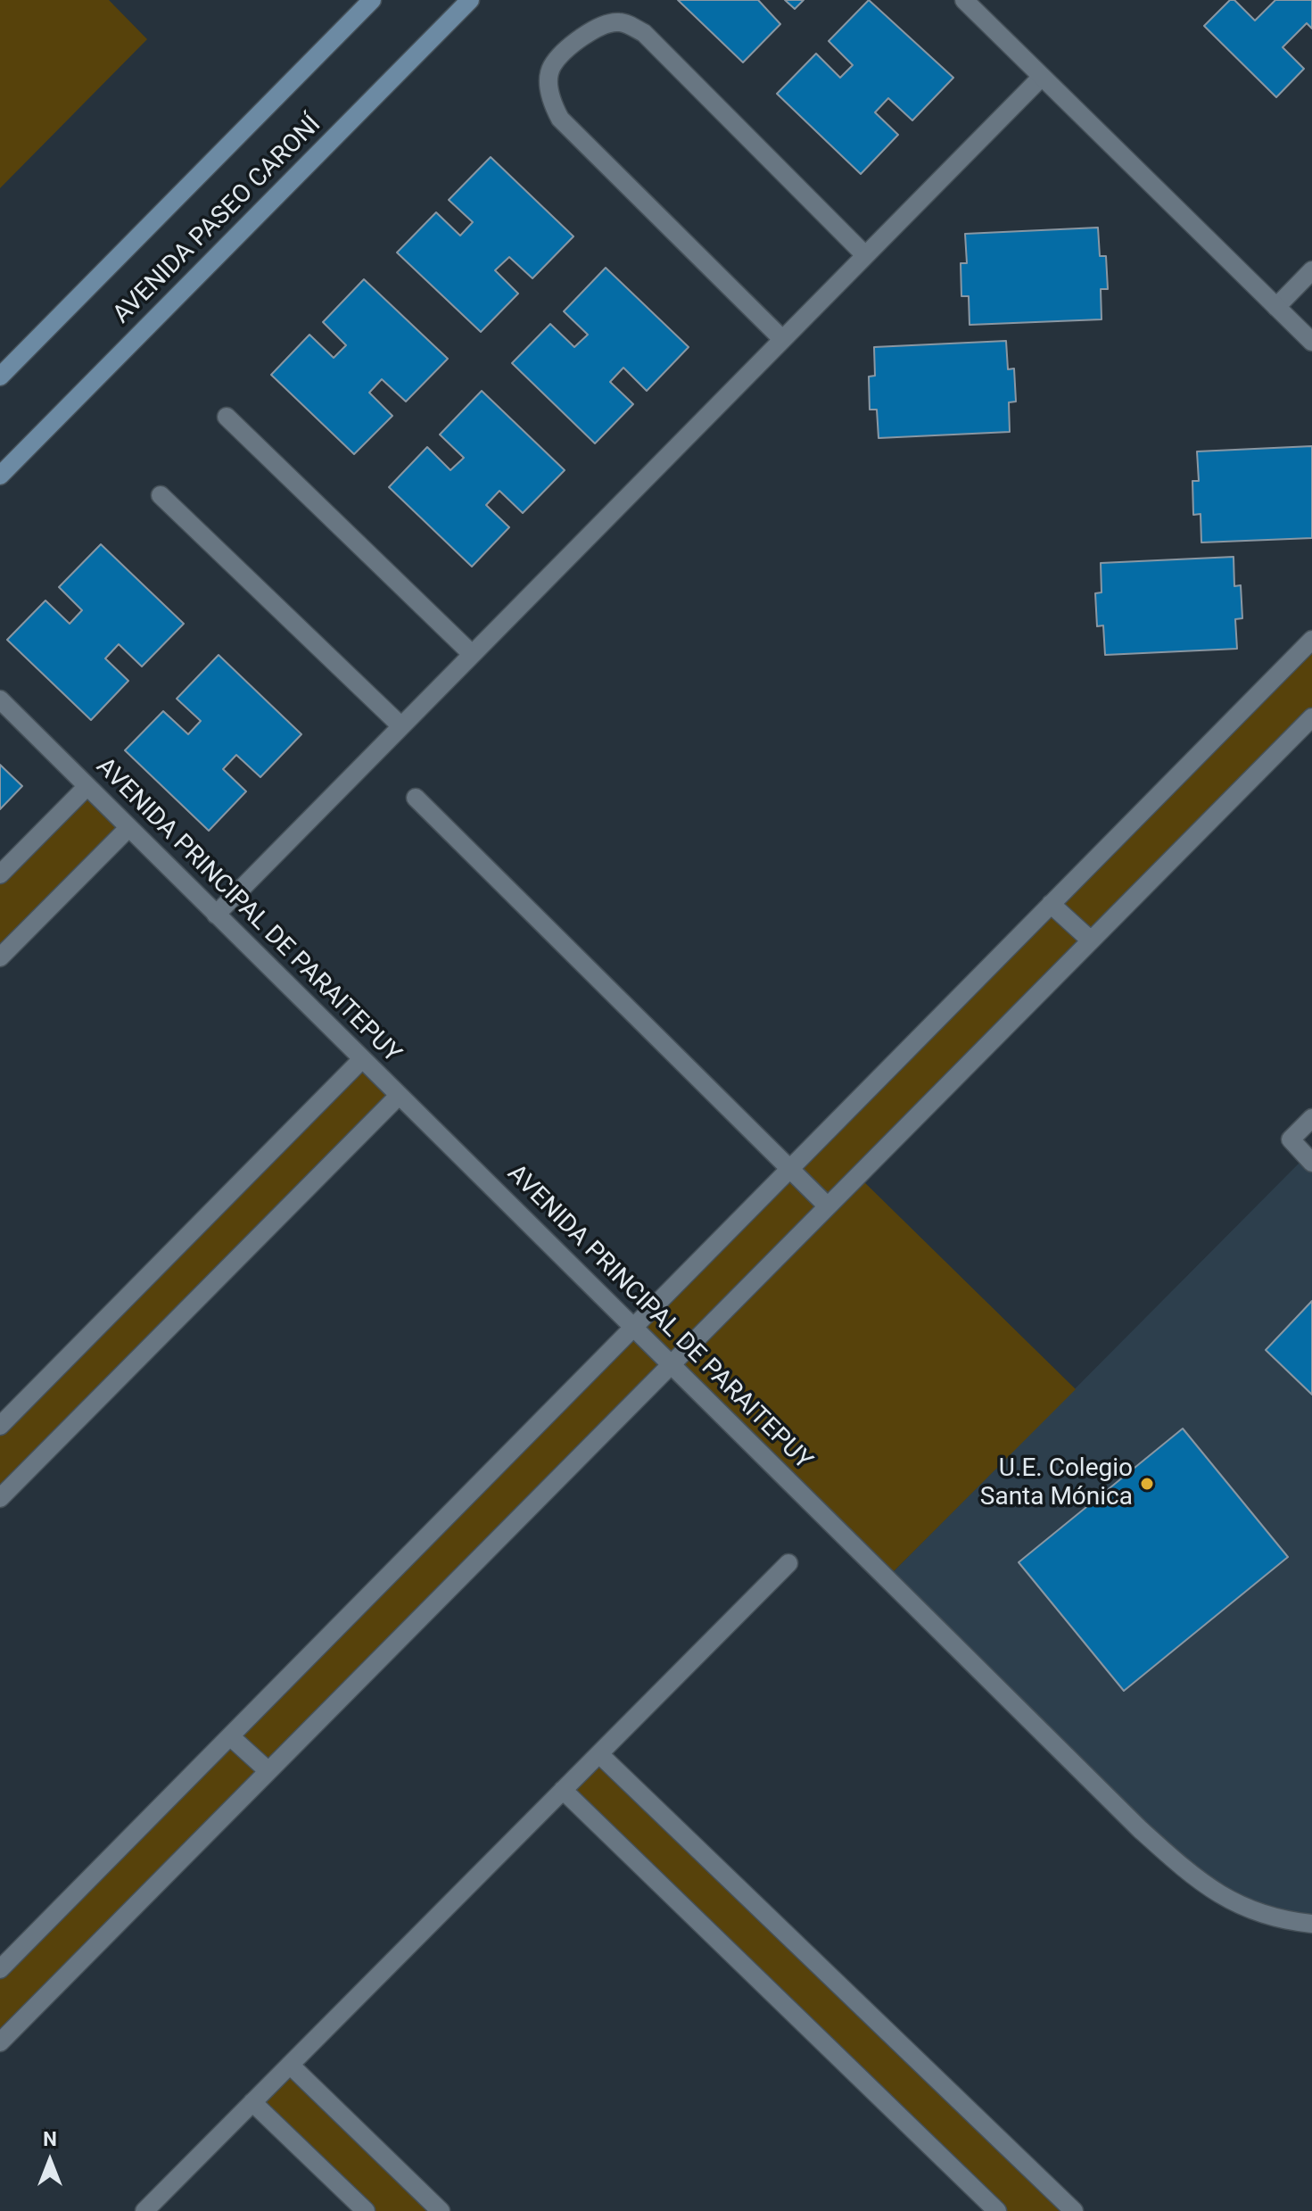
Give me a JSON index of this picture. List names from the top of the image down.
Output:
{
  "streets": {
    "street": ["AVENIDA PASEO CARONÍ", "AVENIDA PRINCIPAL DE PARAITEPUY"]
  },
  "places": ["U.E. Colegio Santa Mónica"],
  "north": "top"
}
